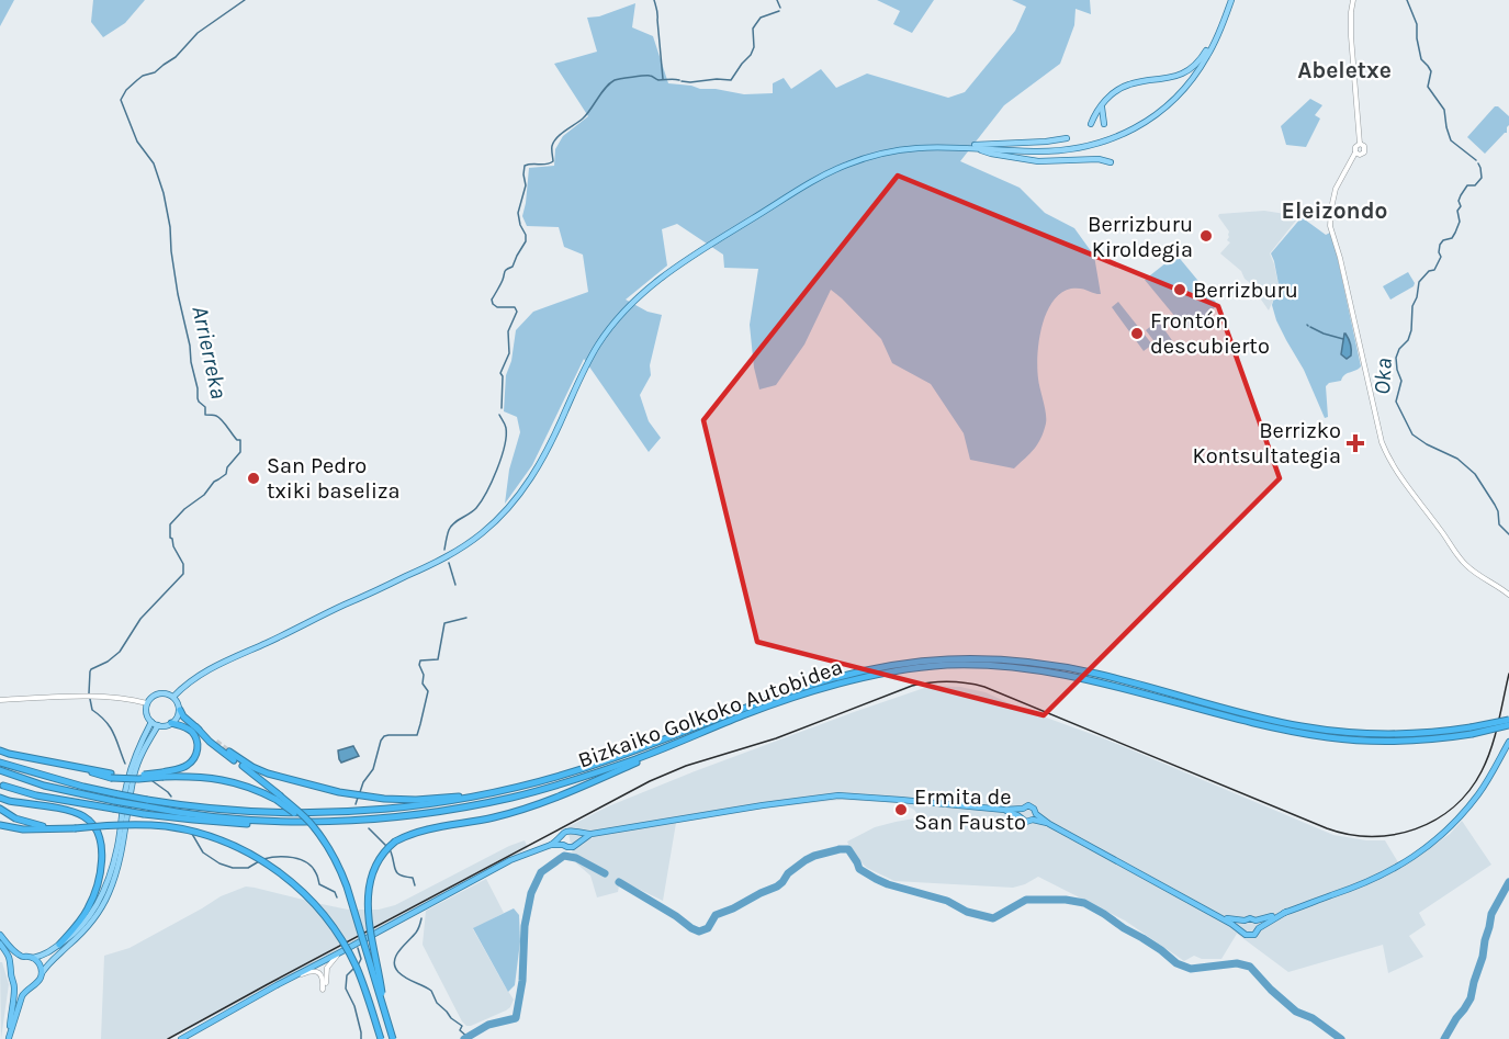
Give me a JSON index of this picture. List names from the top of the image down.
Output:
{
  "streets": {
    "highway": ["Bizkaiko Golkoko Autobidea"]
  },
  "districts": ["Abeletxe", "Eleizondo"],
  "water": ["Arrierreka", "Oka"],
  "places": {
    "other": [
      "Berrizburu Kiroldegia",
      "Berrizburu",
      "Frontón descubierto",
      "San Pedro txiki baseliza",
      "Ermita de San Fausto"
    ],
    "health": ["Berrizko Kontsultategia"]
  }
}
